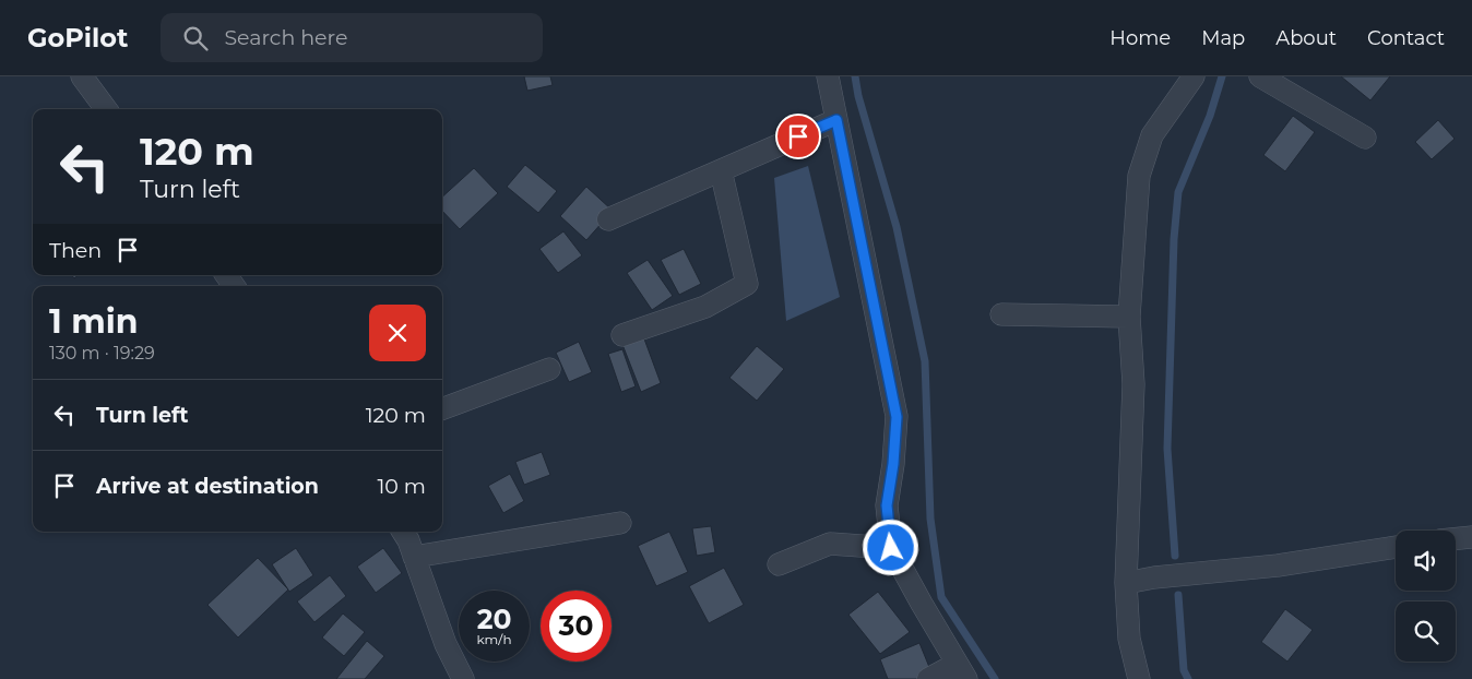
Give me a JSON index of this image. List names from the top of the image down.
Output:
{
  "page": {
    "header": "GoPilot",
    "search": "Search here",
    "nav": [
      "Home",
      "Map",
      "About",
      "Contact"
    ],
    "turn": ["120 m", "Turn left"],
    "then": "Then",
    "heading": ["1 min", "130 m · 19:29"],
    "list": [
      {
        "name": "Turn left",
        "value": "120 m"
      },
      {
        "name": "Arrive at destination",
        "value": "10 m"
      }
    ],
    "speed": "20 km/h",
    "limit": "30"
  }
}
